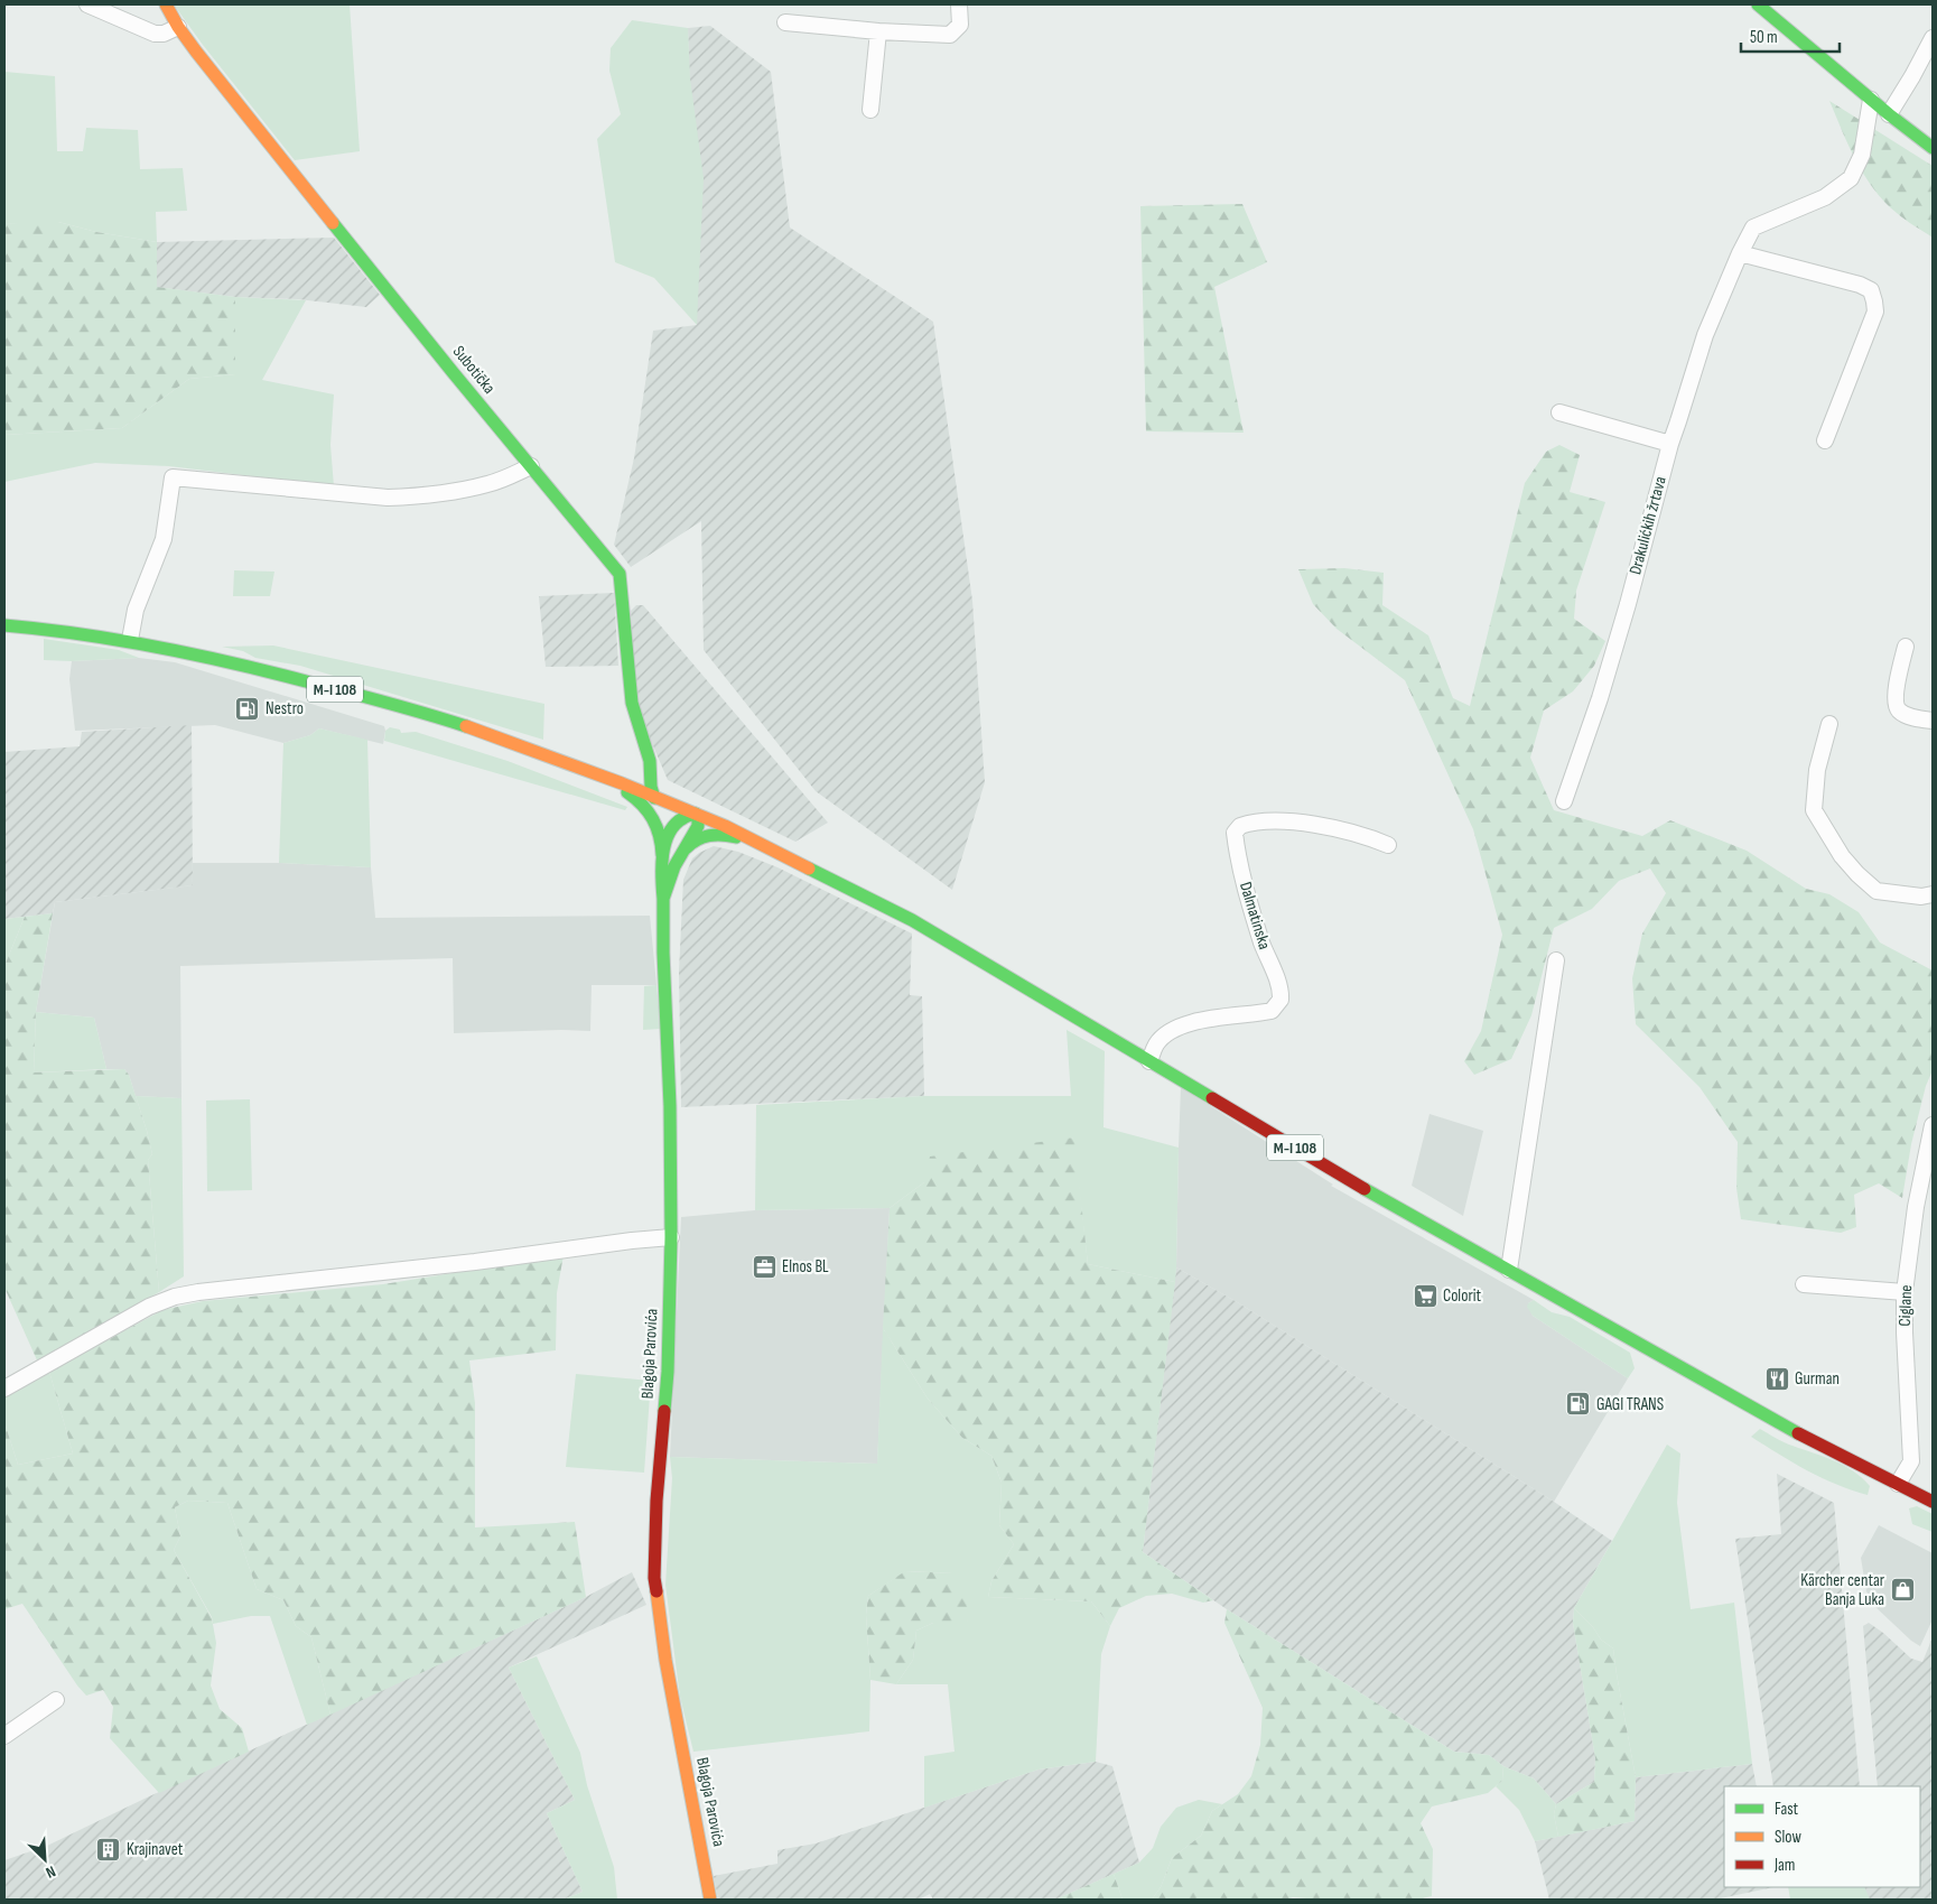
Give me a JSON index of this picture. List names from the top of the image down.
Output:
{
  "streets": {
    "street": [
      "Subotička",
      "Drakulićkih žrtava",
      "M-I 108",
      "Dalmatinska",
      "Ciglane",
      "Blagoja Parovića"
    ]
  },
  "crossings": [
    ["Subotička", "M-I 108"],
    ["M-I 108", "Dalmatinska"],
    ["M-I 108", "Ciglane"],
    ["M-I 108", "Blagoja Parovića"]
  ],
  "places": {
    "fuel station": ["Nestro", "GAGI TRANS"],
    "office": ["Elnos BL"],
    "supermarket": ["Colorit"],
    "restaurant": ["Gurman"],
    "shop": ["Kärcher centar Banja Luka"],
    "building": ["Krajinavet"]
  },
  "legend": ["Fast", "Slow", "Jam"],
  "scale_bar": "50 m",
  "north": "bottom right"
}
